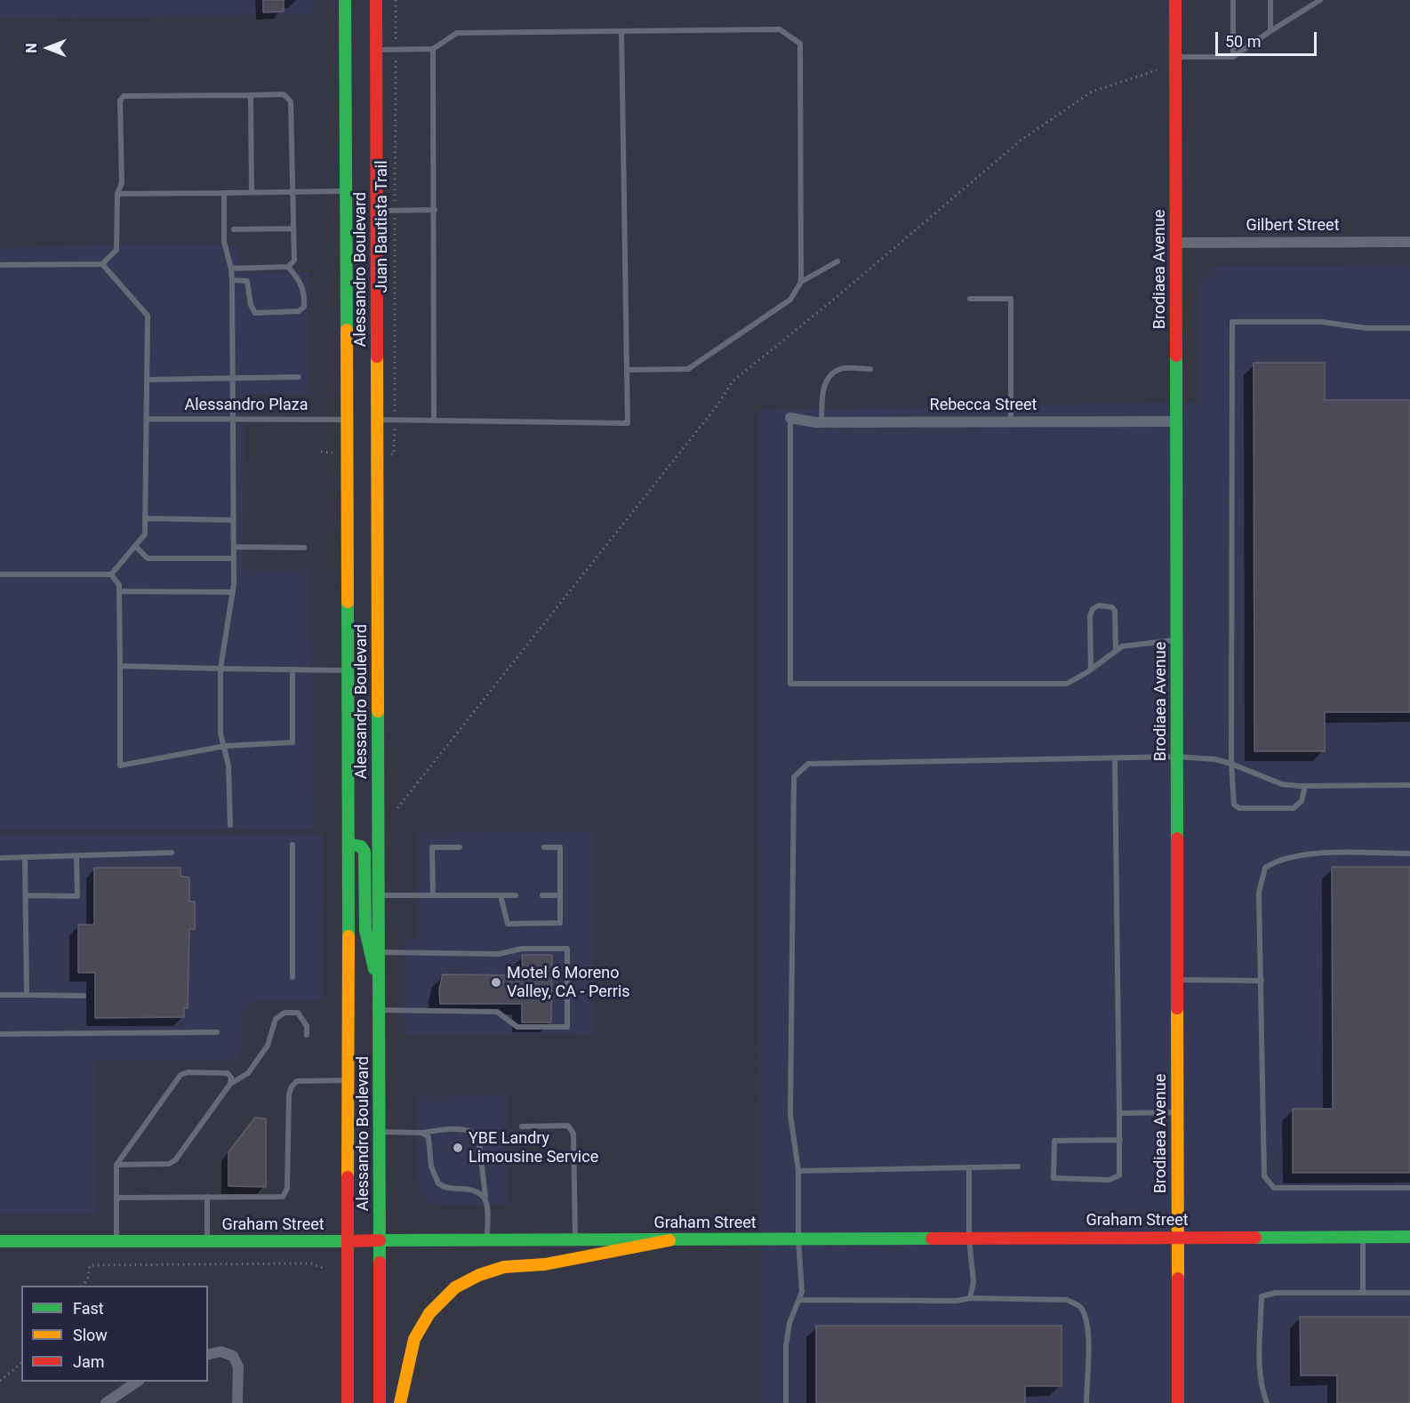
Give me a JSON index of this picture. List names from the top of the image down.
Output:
{
  "streets": {
    "main road": ["Alessandro Boulevard", "Brodiaea Avenue", "Graham Street"],
    "street": ["Gilbert Street", "Rebecca Street"],
    "lane": ["Alessandro Plaza"],
    "path": ["Juan Bautista Trail"]
  },
  "crossings": [
    ["Gilbert Street", "Brodiaea Avenue"],
    ["Juan Bautista Trail", "Alessandro Plaza"],
    ["Alessandro Boulevard", "Alessandro Plaza"],
    ["Alessandro Boulevard", "Graham Street"],
    ["Brodiaea Avenue", "Rebecca Street"],
    ["Brodiaea Avenue", "Graham Street"]
  ],
  "places": ["Motel 6 Moreno Valley, CA - Perris", "YBE Landry Limousine Service"],
  "legend": ["Fast", "Slow", "Jam"],
  "scale_bar": "50 m",
  "north": "left"
}
